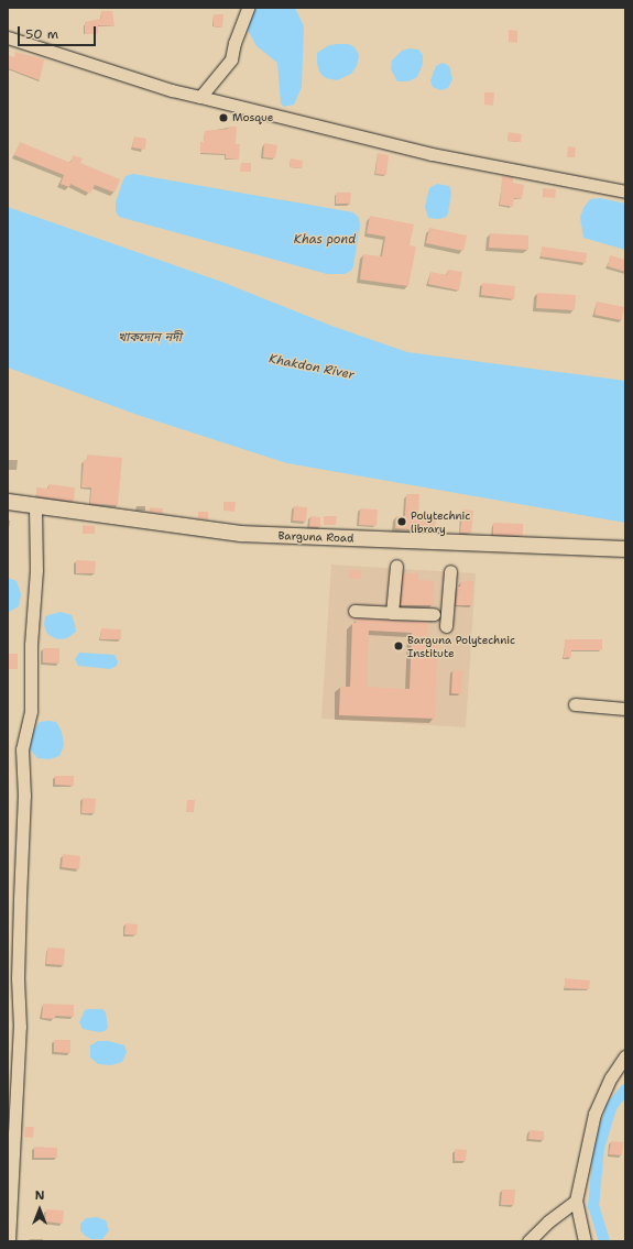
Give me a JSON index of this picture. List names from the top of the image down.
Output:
{
  "streets": {
    "main road": ["Barguna Road"]
  },
  "water": ["Khas pond", "খাকদোন নদী", "Khakdon River"],
  "places": ["Mosque", "Polytechnic library", "Barguna Polytechnic Institute"],
  "scale_bar": "50 m",
  "north": "top"
}
